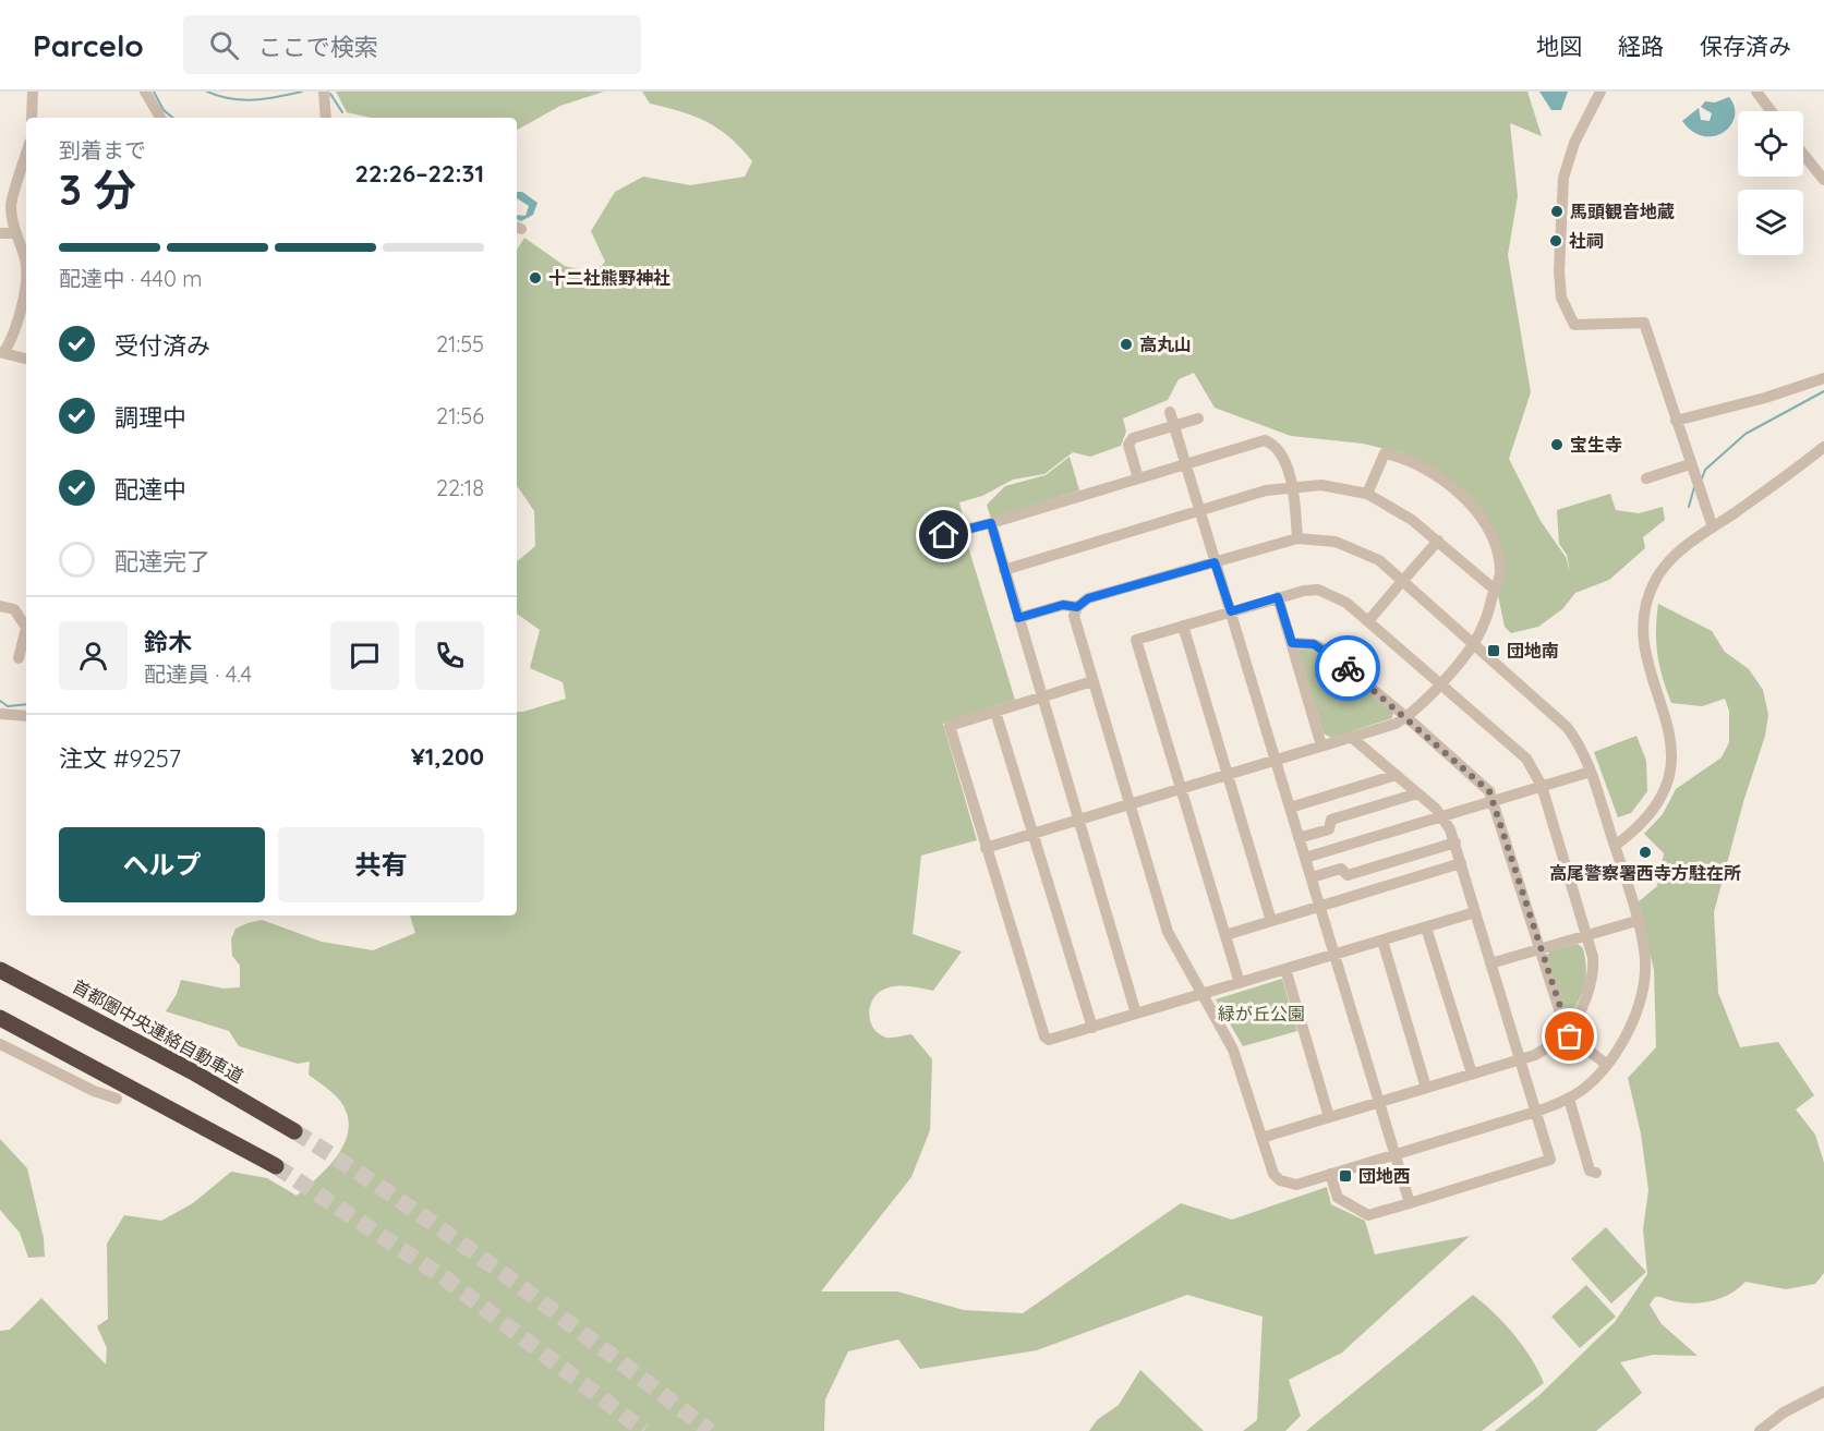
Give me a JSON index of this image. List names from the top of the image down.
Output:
{
  "streets": {
    "highway": ["首都圏中央連絡自動車道"]
  },
  "parks": ["緑が丘公園"],
  "places": {
    "other": [
      "馬頭観音地蔵",
      "社祠",
      "十二社熊野神社",
      "高丸山",
      "宝生寺",
      "高尾警察署西寺方駐在所"
    ],
    "transit": ["団地南", "団地西"]
  },
  "page": {
    "header": "Parcelo",
    "search": "ここで検索",
    "nav": ["地図", "経路", "保存済み"],
    "heading": ["3 分", "到着まで", "22:26–22:31"],
    "panel": [
      "鈴木",
      "配達員 · 4.4",
      "注文 #9257",
      "¥1,200"
    ],
    "bar": "配達中 · 440 m",
    "list": [
      ["受付済み", "21:55"],
      ["調理中", "21:56"],
      ["配達中", "22:18"],
      "配達完了"
    ],
    "buttons": ["ヘルプ", "共有"]
  }
}
